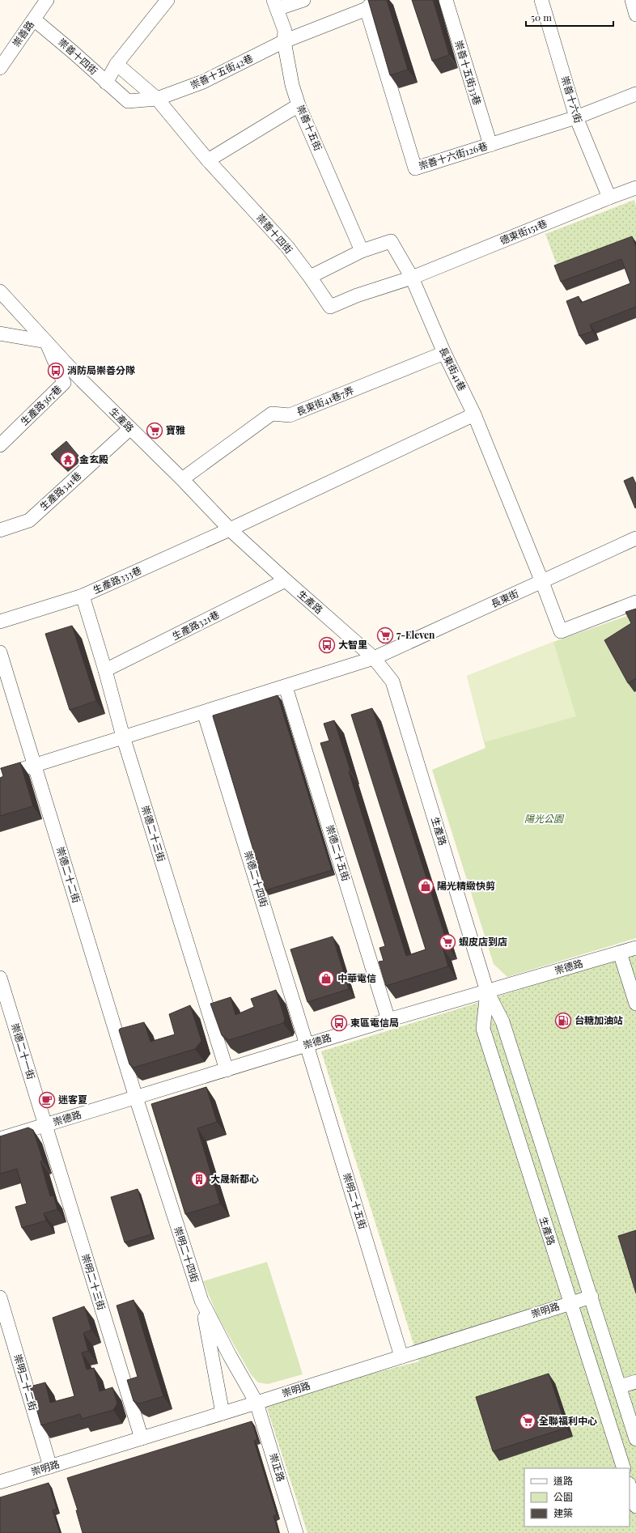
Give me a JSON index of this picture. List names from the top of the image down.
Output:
{
  "streets": {
    "street": [
      "崇善路",
      "崇善十四街",
      "崇善十五街42巷",
      "崇善十五街33巷",
      "崇善十六街",
      "崇善十五街",
      "崇善十六街126巷",
      "德東街151巷",
      "長東街41巷",
      "長東街41巷7弄",
      "生產路367巷",
      "生產路",
      "生產路341巷",
      "生產路333巷",
      "長東街",
      "生產路321巷",
      "崇德二十三街",
      "崇德二十五街",
      "崇德二十二街",
      "崇德二十四街",
      "崇德路",
      "崇德二十一街",
      "崇明二十五街",
      "崇明二十四街",
      "崇明二十三街",
      "崇明路",
      "崇明二十二街",
      "崇正路"
    ]
  },
  "crossings": [
    ["崇善路", "崇善十四街"],
    ["崇善十四街", "崇善十五街42巷"],
    ["崇善十四街", "德東街151巷"],
    ["崇善十四街", "長東街41巷"],
    ["崇善十五街42巷", "崇善十五街"],
    ["崇善十五街33巷", "崇善十六街126巷"],
    ["崇善十六街", "崇善十六街126巷"],
    ["崇善十六街", "德東街151巷"],
    ["崇善十五街", "長東街41巷"],
    ["德東街151巷", "長東街41巷"],
    ["長東街41巷", "長東街41巷7弄"],
    ["長東街41巷", "生產路333巷"],
    ["長東街41巷", "長東街"],
    ["長東街41巷7弄", "生產路"],
    ["生產路367巷", "生產路"],
    ["生產路", "生產路341巷"],
    ["生產路", "生產路333巷"],
    ["生產路", "長東街"],
    ["生產路", "生產路321巷"],
    ["生產路", "崇德路"],
    ["生產路", "崇明路"],
    ["生產路333巷", "崇德二十三街"],
    ["長東街", "崇德二十三街"],
    ["長東街", "崇德二十五街"],
    ["長東街", "崇德二十二街"],
    ["長東街", "崇德二十四街"],
    ["生產路321巷", "崇德二十三街"],
    ["崇德二十三街", "崇德路"],
    ["崇德二十五街", "崇德路"],
    ["崇德二十二街", "崇德路"],
    ["崇德二十二街", "崇明二十四街"],
    ["崇德二十四街", "崇德路"],
    ["崇德二十四街", "崇明二十五街"],
    ["崇德路", "崇德二十一街"],
    ["崇德路", "崇明二十五街"],
    ["崇德路", "崇明二十四街"],
    ["崇德路", "崇明二十三街"],
    ["崇德二十一街", "崇明二十三街"],
    ["崇明二十五街", "崇明路"],
    ["崇明二十四街", "崇明路"],
    ["崇明二十四街", "崇正路"],
    ["崇明二十三街", "崇明路"],
    ["崇明路", "崇明二十二街"],
    ["崇明路", "崇正路"]
  ],
  "parks": ["陽光公園"],
  "places": {
    "bus stop": ["消防局崇善分隊", "大智里", "東區電信局"],
    "supermarket": [
      "寶雅",
      "7-Eleven",
      "蝦皮店到店",
      "全聯福利中心"
    ],
    "temple": ["金玄殿"],
    "shop": ["陽光精緻快剪", "中華電信"],
    "fuel station": ["台糖加油站"],
    "cafe": ["迷客夏"],
    "building": ["大晟新都心"]
  },
  "legend": ["道路", "公園", "建築"],
  "scale_bar": "50 m"
}
